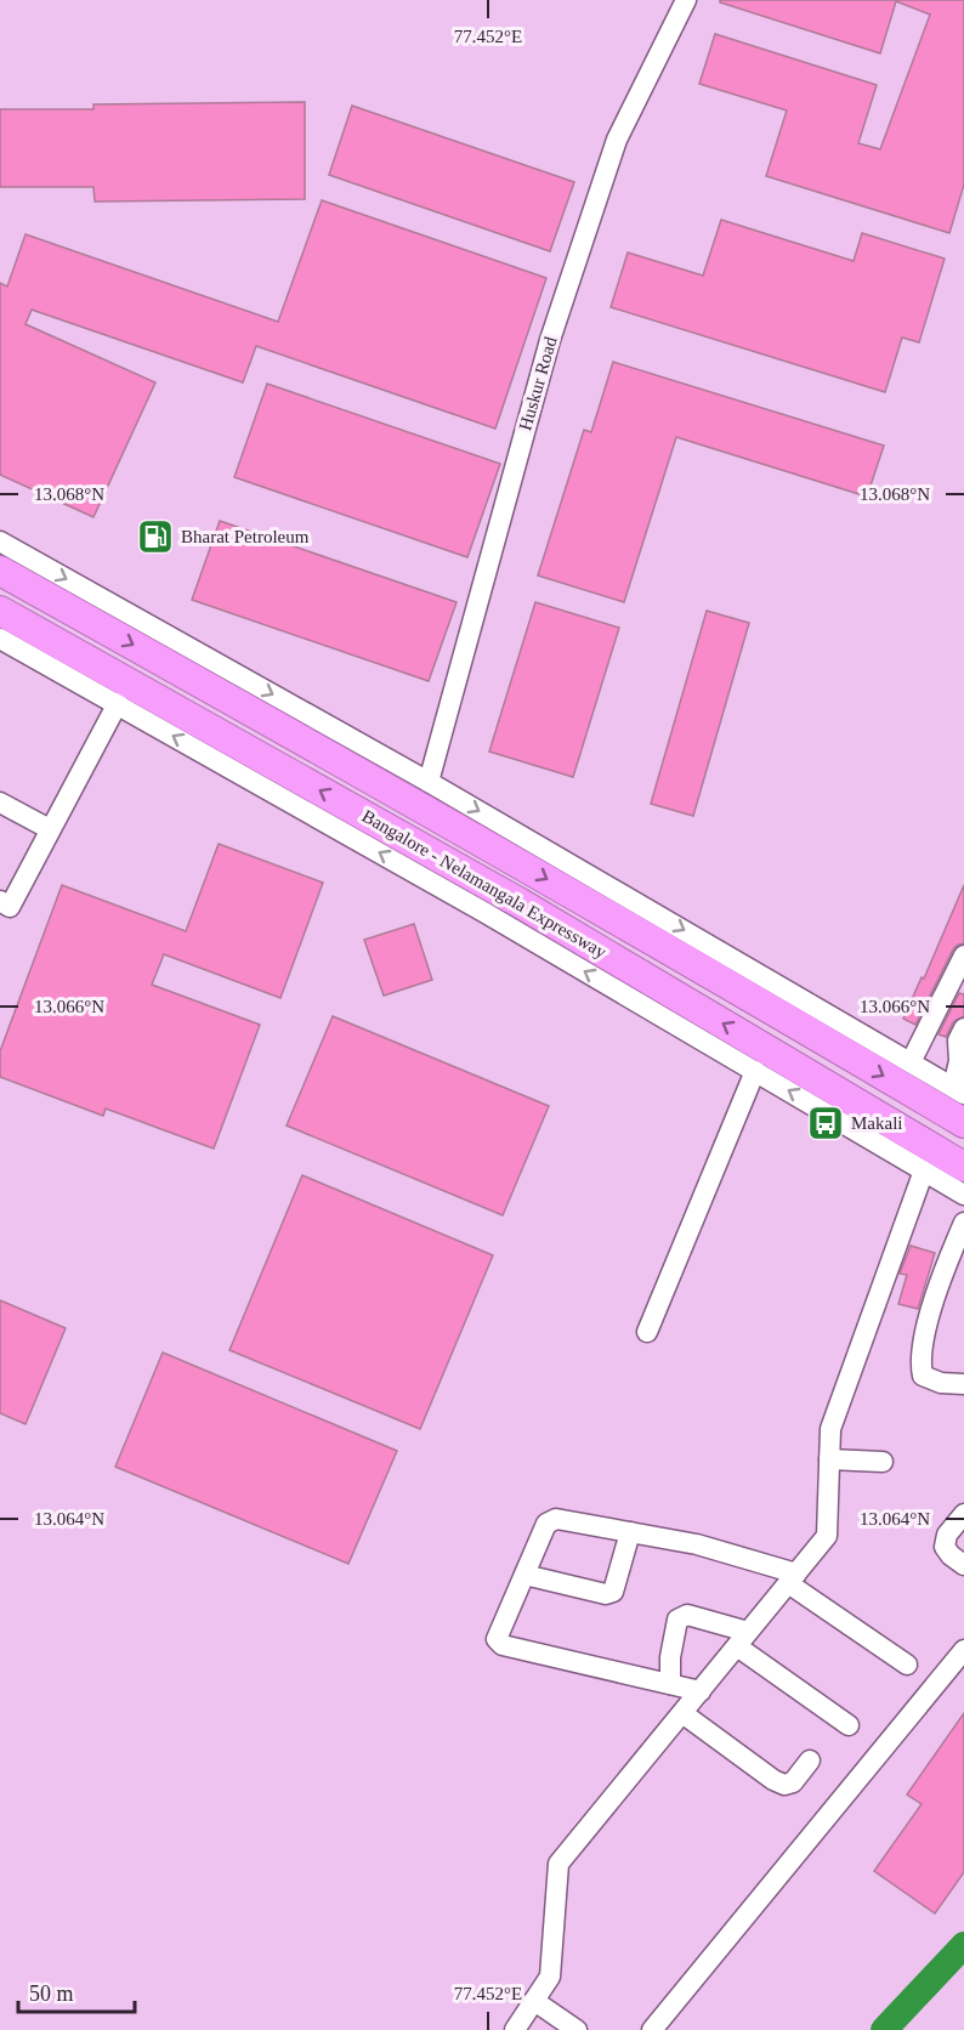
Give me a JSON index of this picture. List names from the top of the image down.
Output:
{
  "streets": {
    "highway": ["Bangalore - Nelamangala Expressway"],
    "street": ["Huskur Road"]
  },
  "places": {
    "fuel station": ["Bharat Petroleum"],
    "bus stop": ["Makali"]
  },
  "scale_bar": "50 m",
  "coordinates": [
    "77.452°E",
    "13.068°N",
    "13.066°N",
    "13.064°N"
  ]
}
